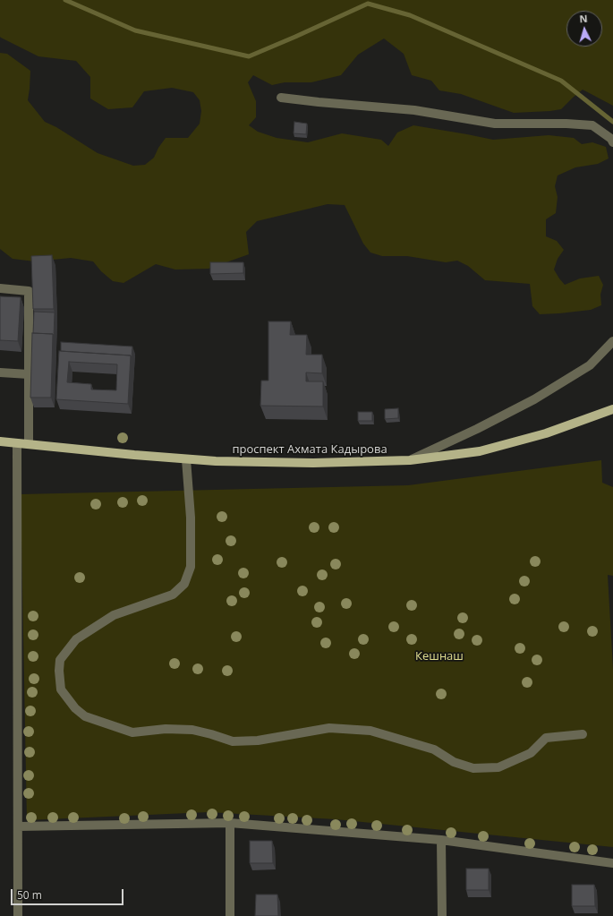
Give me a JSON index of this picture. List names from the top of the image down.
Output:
{
  "streets": {
    "main road": ["проспект Ахмата Кадырова"]
  },
  "parks": ["Кешнаш"],
  "scale_bar": "50 m",
  "north": "top"
}
